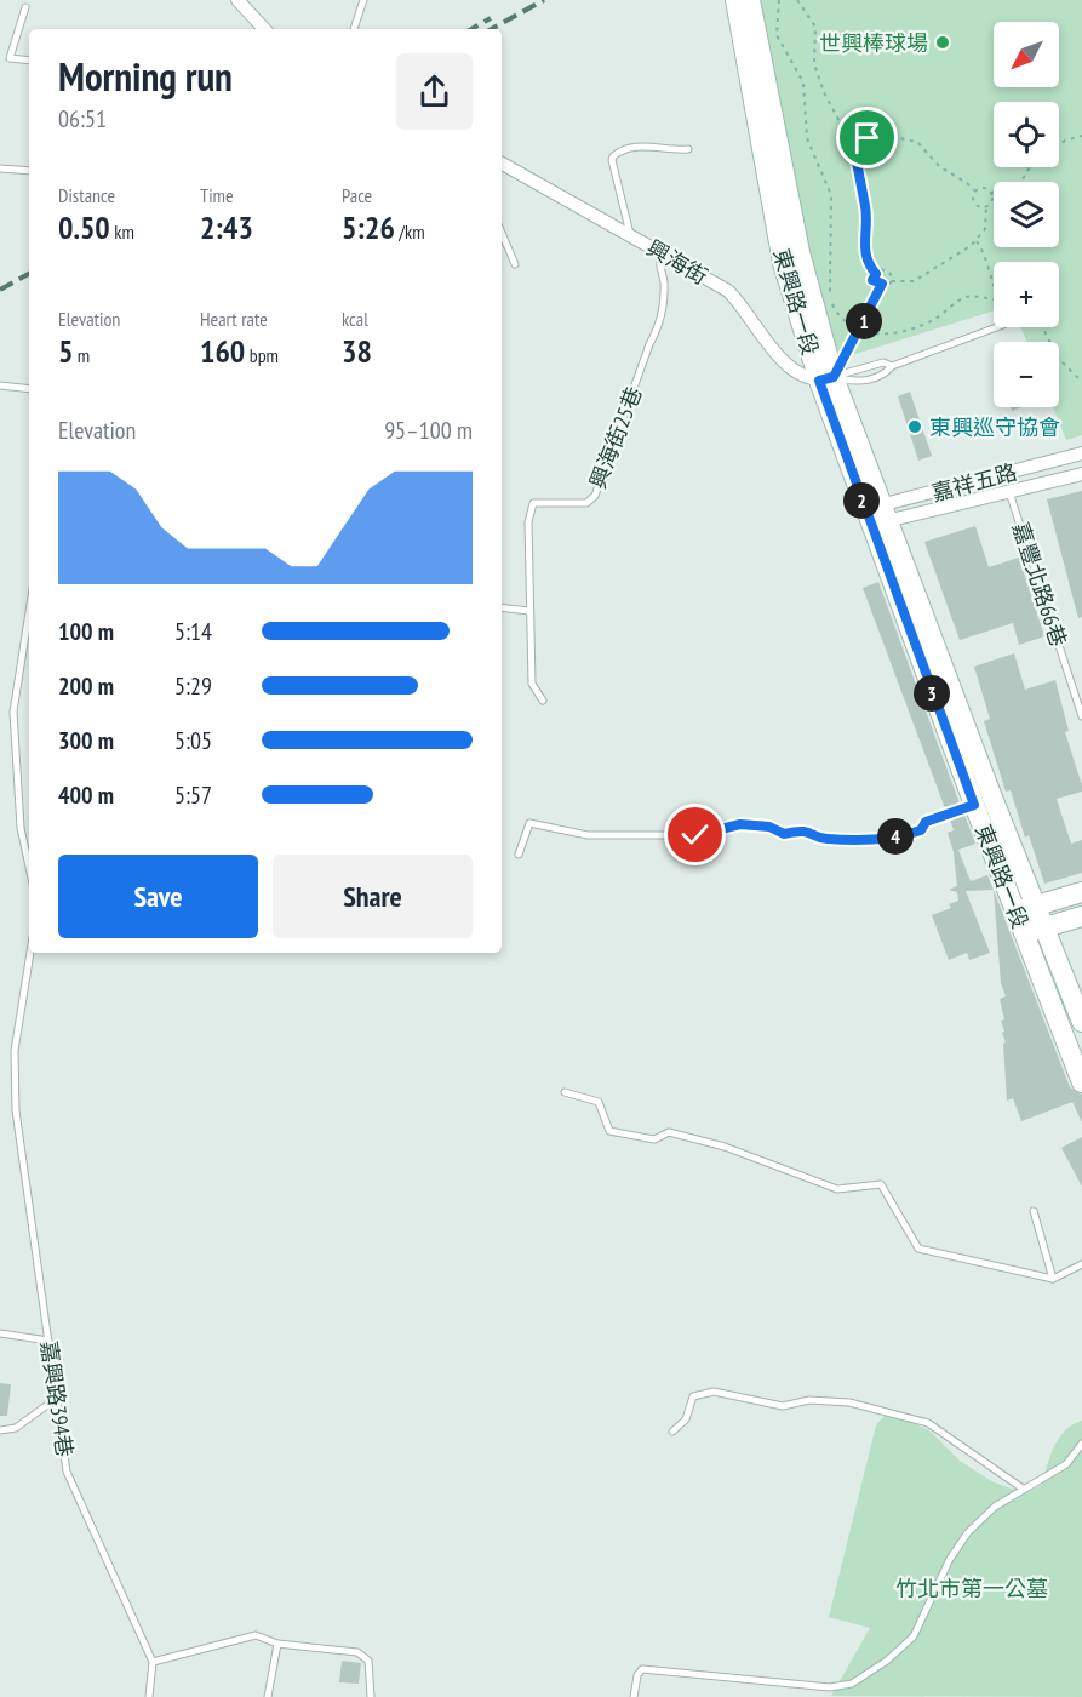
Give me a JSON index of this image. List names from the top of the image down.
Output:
{
  "streets": {
    "street": ["興海街", "東興路一段", "嘉祥五路"],
    "lane": ["興海街25巷", "嘉豐北路66巷", "嘉興路394巷"]
  },
  "crossings": [
    ["興海街", "東興路一段"],
    ["興海街", "興海街25巷"],
    ["東興路一段", "嘉祥五路"],
    ["嘉祥五路", "嘉豐北路66巷"]
  ],
  "parks": ["竹北市第一公墓"],
  "places": ["世興棒球場", "東興巡守協會"],
  "north": "bottom left",
  "page": {
    "map_buttons": ["+", "−"],
    "heading": ["Morning run", "06:51"],
    "stats": [
      ["Distance", "0.50 km"],
      ["Time", "2:43"],
      ["Pace", "5:26 /km"],
      ["Elevation", "5 m"],
      ["Heart rate", "160 bpm"],
      ["kcal", "38"]
    ],
    "pins": [
      "1",
      "2",
      "3",
      "4"
    ],
    "chart": ["Elevation", "95–100 m"],
    "list": [
      {
        "name": "100 m",
        "note": "5:14"
      },
      {
        "name": "200 m",
        "note": "5:29"
      },
      {
        "name": "300 m",
        "note": "5:05"
      },
      {
        "name": "400 m",
        "note": "5:57"
      }
    ],
    "buttons": ["Save", "Share"]
  }
}
